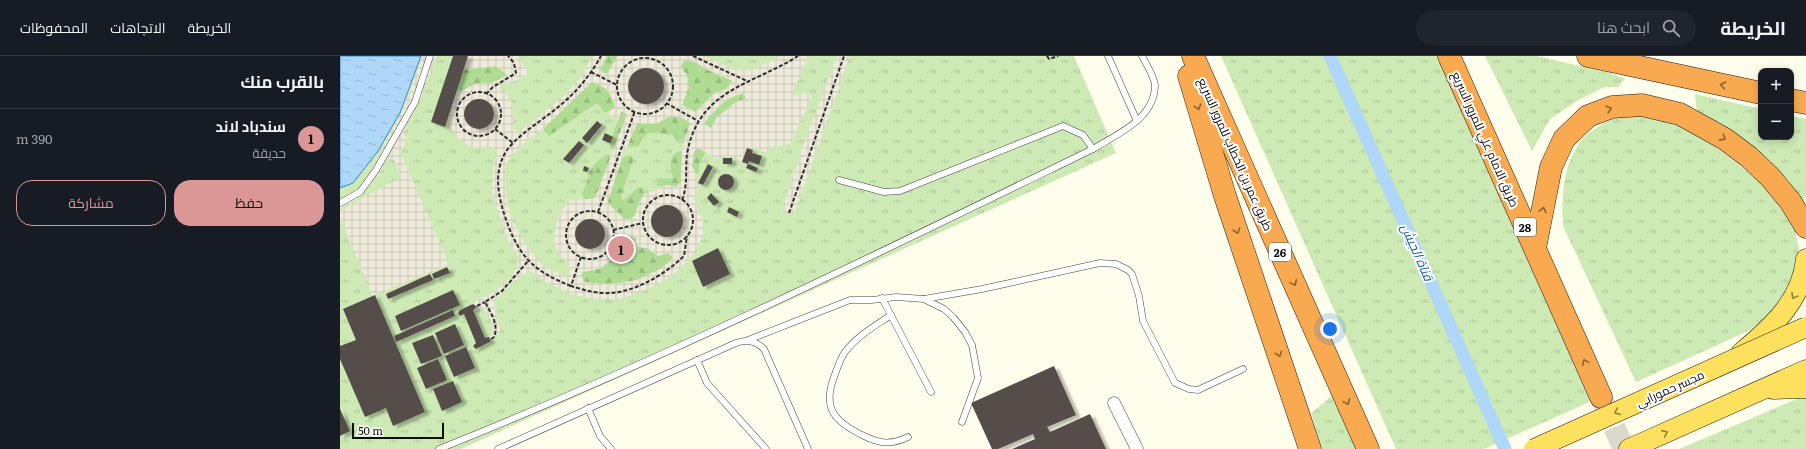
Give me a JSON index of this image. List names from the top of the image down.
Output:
{
  "streets": {
    "highway": [
      "طريق الامام علي للمرور السريع",
      "طريق عمر بن الخطاب للمرور السريع",
      "28",
      "26"
    ],
    "main road": ["مجسر حمورابي"]
  },
  "one_way": ["طريق الامام علي للمرور السريع"],
  "water": ["قناة الجيش"],
  "scale_bar": "50 m",
  "page": {
    "header": "الخريطة",
    "search": "ابحث هنا",
    "nav": ["الخريطة", "الاتجاهات", "المحفوظات"],
    "heading": "بالقرب منك",
    "map_buttons": ["+", "−"],
    "list": [
      {
        "mark": "1",
        "name": "سندباد لاند",
        "note": "حديقة",
        "value": "390 m"
      }
    ],
    "buttons": ["حفظ", "مشاركة"],
    "pins": "1",
    "scale": "50 m"
  }
}
